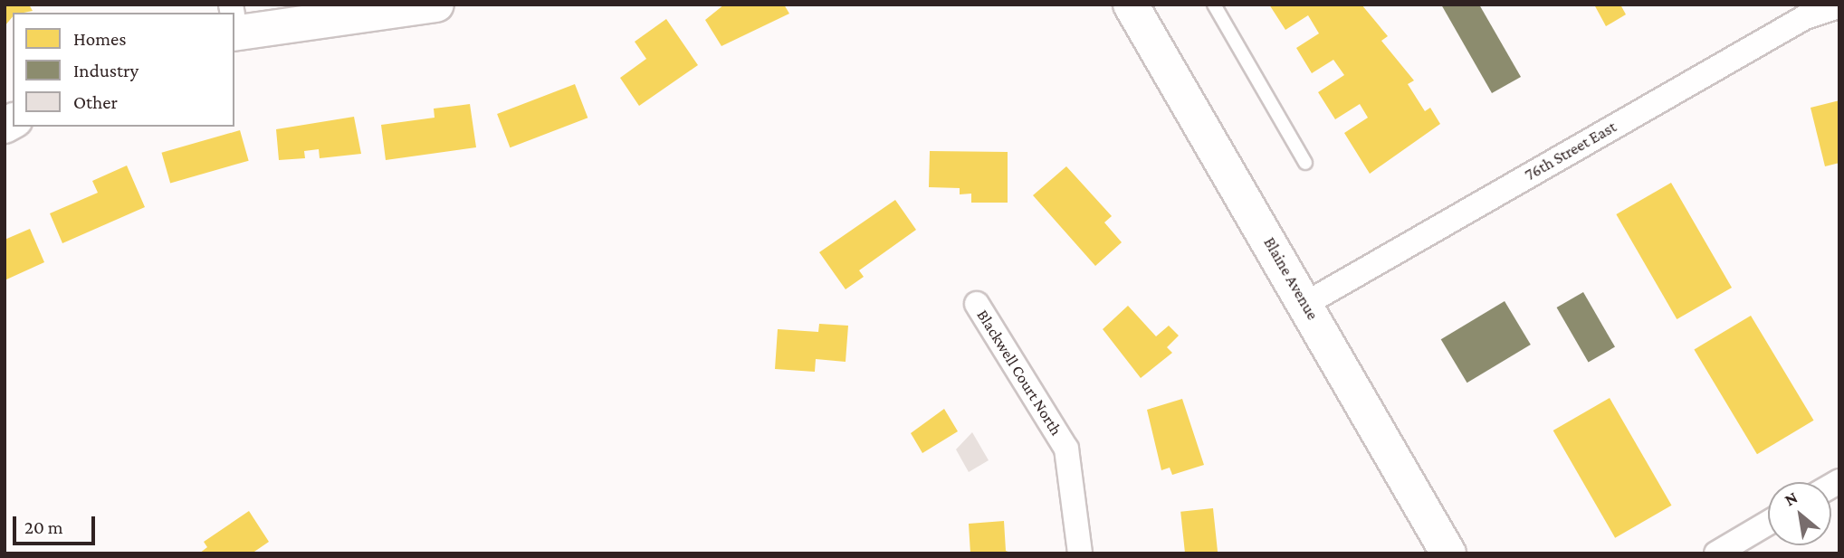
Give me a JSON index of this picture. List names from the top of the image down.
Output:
{
  "streets": {
    "street": ["76th Street East", "Blaine Avenue", "Blackwell Court North"]
  },
  "crossings": [
    ["76th Street East", "Blaine Avenue"]
  ],
  "legend": ["Homes", "Industry", "Other"],
  "scale_bar": "20 m",
  "north": "top left"
}
